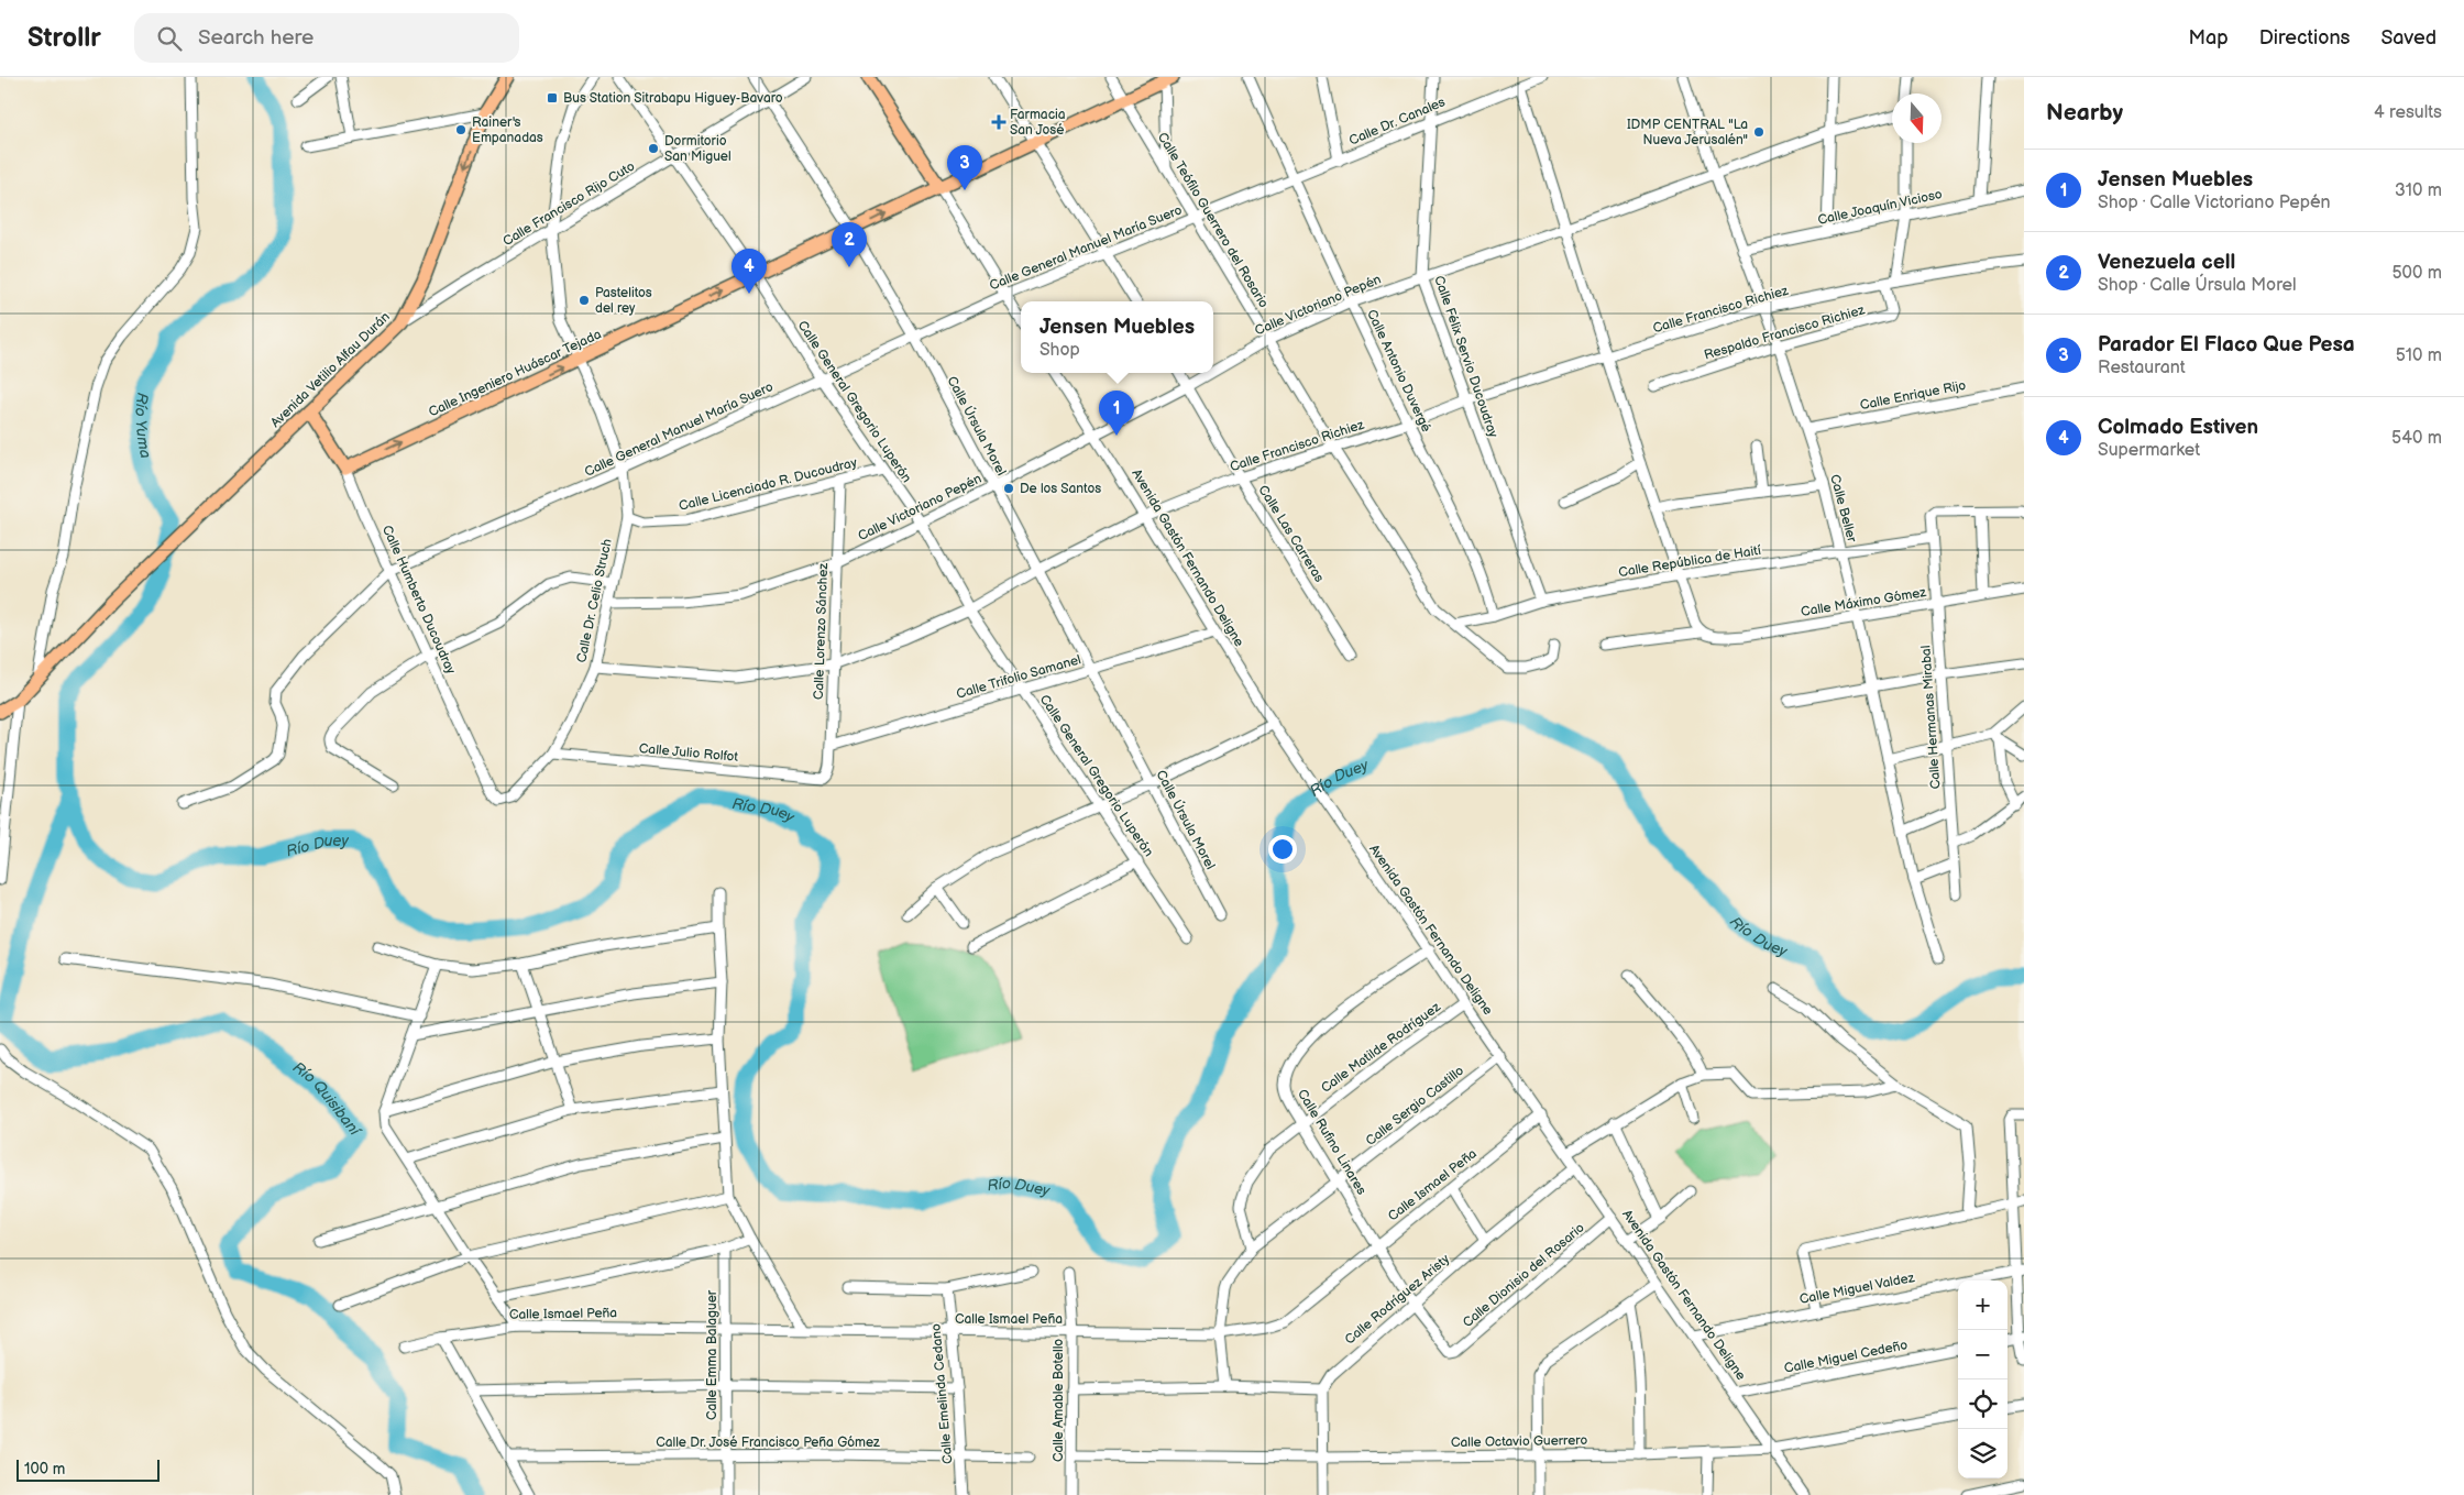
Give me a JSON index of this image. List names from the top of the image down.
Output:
{
  "streets": {
    "main road": ["Avenida Vetilio Alfau Durán", "Calle Ingeniero Huáscar Tejada", "Calle Humberto Ducoudray"],
    "street": [
      "Calle Dr. Canales",
      "Calle Francisco Rijo Cuto",
      "Calle Joaquín Vicioso",
      "Calle Teófilo Guerrero del Rosario",
      "Calle General Manuel María Suero",
      "Calle Victoriano Pepén",
      "Calle Francisco Richiez",
      "Respaldo Francisco Richiez",
      "Calle Félix Servio Ducoudray",
      "Calle Antonio Duvergé",
      "Calle Enrique Rijo",
      "Calle General Gregorio Luperón",
      "Calle Úrsula Morel",
      "Calle Licenciado R. Ducoudray",
      "Calle Beller",
      "Calle Las Carreras",
      "Avenida Gastón Fernando Deligne",
      "Calle República de Haití",
      "Calle Dr. Celio Struch",
      "Calle Máximo Gómez",
      "Calle Lorenzo Sánchez",
      "Calle Trifolio Samanel",
      "Calle Hermanas Mirabal",
      "Calle Julio Rolfot",
      "Calle Matilde Rodríguez",
      "Calle Sergio Castillo",
      "Calle Rufino Linares",
      "Calle Ismael Peña",
      "Calle Dionisio del Rosario",
      "Calle Miguel Valdez",
      "Calle Rodríguez Aristy",
      "Calle Emma Balaguer",
      "Calle Miguel Cedeño",
      "Calle Emelinda Cedano",
      "Calle Amable Botello",
      "Calle Octavio Guerrero",
      "Calle Dr. José Francisco Peña Gómez"
    ]
  },
  "crossings": [
    ["Calle Dr. Canales", "Calle General Manuel María Suero"],
    ["Calle Dr. Canales", "Calle Félix Servio Ducoudray"],
    ["Calle Dr. Canales", "Calle Antonio Duvergé"],
    ["Calle Francisco Rijo Cuto", "Avenida Vetilio Alfau Durán"],
    ["Calle Francisco Rijo Cuto", "Calle General Gregorio Luperón"],
    ["Calle Francisco Rijo Cuto", "Calle Úrsula Morel"],
    ["Calle Francisco Rijo Cuto", "Calle Dr. Celio Struch"],
    ["Calle Joaquín Vicioso", "Calle Beller"],
    ["Calle Teófilo Guerrero del Rosario", "Calle General Manuel María Suero"],
    ["Calle Teófilo Guerrero del Rosario", "Calle Victoriano Pepén"],
    ["Calle Teófilo Guerrero del Rosario", "Calle Francisco Richiez"],
    ["Calle Teófilo Guerrero del Rosario", "Calle Ingeniero Huáscar Tejada"],
    ["Calle Teófilo Guerrero del Rosario", "Calle República de Haití"],
    ["Calle General Manuel María Suero", "Calle Antonio Duvergé"],
    ["Calle General Manuel María Suero", "Calle General Gregorio Luperón"],
    ["Calle General Manuel María Suero", "Calle Úrsula Morel"],
    ["Calle General Manuel María Suero", "Calle Humberto Ducoudray"],
    ["Calle General Manuel María Suero", "Calle Dr. Celio Struch"],
    ["Calle Victoriano Pepén", "Calle Félix Servio Ducoudray"],
    ["Calle Victoriano Pepén", "Calle Antonio Duvergé"],
    ["Calle Victoriano Pepén", "Calle General Gregorio Luperón"],
    ["Calle Victoriano Pepén", "Calle Úrsula Morel"],
    ["Calle Victoriano Pepén", "Calle Beller"],
    ["Calle Victoriano Pepén", "Calle Las Carreras"],
    ["Calle Victoriano Pepén", "Avenida Gastón Fernando Deligne"],
    ["Calle Victoriano Pepén", "Calle Dr. Celio Struch"],
    ["Calle Victoriano Pepén", "Calle Lorenzo Sánchez"],
    ["Calle Francisco Richiez", "Respaldo Francisco Richiez"],
    ["Calle Francisco Richiez", "Calle Félix Servio Ducoudray"],
    ["Calle Francisco Richiez", "Calle Antonio Duvergé"],
    ["Calle Francisco Richiez", "Calle General Gregorio Luperón"],
    ["Calle Francisco Richiez", "Calle Úrsula Morel"],
    ["Calle Francisco Richiez", "Calle Beller"],
    ["Calle Francisco Richiez", "Calle Las Carreras"],
    ["Calle Francisco Richiez", "Avenida Gastón Fernando Deligne"],
    ["Calle Francisco Richiez", "Calle Dr. Celio Struch"],
    ["Calle Francisco Richiez", "Calle Lorenzo Sánchez"],
    ["Respaldo Francisco Richiez", "Calle Beller"],
    ["Calle Félix Servio Ducoudray", "Calle República de Haití"],
    ["Avenida Vetilio Alfau Durán", "Calle Humberto Ducoudray"],
    ["Calle Antonio Duvergé", "Calle República de Haití"],
    ["Calle Ingeniero Huáscar Tejada", "Calle General Gregorio Luperón"],
    ["Calle Ingeniero Huáscar Tejada", "Calle Úrsula Morel"],
    ["Calle Ingeniero Huáscar Tejada", "Calle Humberto Ducoudray"],
    ["Calle Ingeniero Huáscar Tejada", "Calle Dr. Celio Struch"],
    ["Calle Enrique Rijo", "Calle Beller"],
    ["Calle General Gregorio Luperón", "Calle Licenciado R. Ducoudray"],
    ["Calle General Gregorio Luperón", "Calle Trifolio Samanel"],
    ["Calle Úrsula Morel", "Calle Trifolio Samanel"],
    ["Calle Licenciado R. Ducoudray", "Calle Dr. Celio Struch"],
    ["Calle Licenciado R. Ducoudray", "Calle Lorenzo Sánchez"],
    ["Calle Beller", "Calle República de Haití"],
    ["Calle Beller", "Calle Máximo Gómez"],
    ["Avenida Gastón Fernando Deligne", "Calle Trifolio Samanel"],
    ["Avenida Gastón Fernando Deligne", "Calle Matilde Rodríguez"],
    ["Avenida Gastón Fernando Deligne", "Calle Sergio Castillo"],
    ["Avenida Gastón Fernando Deligne", "Calle Rufino Linares"],
    ["Avenida Gastón Fernando Deligne", "Calle Ismael Peña"],
    ["Avenida Gastón Fernando Deligne", "Calle Dionisio del Rosario"],
    ["Avenida Gastón Fernando Deligne", "Calle Miguel Valdez"],
    ["Avenida Gastón Fernando Deligne", "Calle Rodríguez Aristy"],
    ["Avenida Gastón Fernando Deligne", "Calle Miguel Cedeño"],
    ["Avenida Gastón Fernando Deligne", "Calle Octavio Guerrero"],
    ["Calle República de Haití", "Calle Hermanas Mirabal"],
    ["Calle Humberto Ducoudray", "Calle Dr. Celio Struch"],
    ["Calle Dr. Celio Struch", "Calle Julio Rolfot"],
    ["Calle Máximo Gómez", "Calle Hermanas Mirabal"],
    ["Calle Lorenzo Sánchez", "Calle Trifolio Samanel"],
    ["Calle Lorenzo Sánchez", "Calle Julio Rolfot"],
    ["Calle Matilde Rodríguez", "Calle Sergio Castillo"],
    ["Calle Matilde Rodríguez", "Calle Rufino Linares"],
    ["Calle Sergio Castillo", "Calle Rufino Linares"],
    ["Calle Sergio Castillo", "Calle Ismael Peña"],
    ["Calle Rufino Linares", "Calle Ismael Peña"],
    ["Calle Rufino Linares", "Calle Dionisio del Rosario"],
    ["Calle Rufino Linares", "Calle Rodríguez Aristy"],
    ["Calle Ismael Peña", "Calle Emma Balaguer"],
    ["Calle Ismael Peña", "Calle Emelinda Cedano"],
    ["Calle Ismael Peña", "Calle Amable Botello"],
    ["Calle Emma Balaguer", "Calle Dr. José Francisco Peña Gómez"],
    ["Calle Emelinda Cedano", "Calle Dr. José Francisco Peña Gómez"],
    ["Calle Amable Botello", "Calle Octavio Guerrero"]
  ],
  "one_way": ["Calle Ingeniero Huáscar Tejada"],
  "water": ["Río Yuma", "Río Duey", "Río Quisibaní"],
  "places": {
    "transit": ["Bus Station Sitrabapu Higuey-Bavaro"],
    "health": ["Farmacia San José"],
    "other": [
      "Rainer's Empanadas",
      "IDMP CENTRAL \"La Nueva Jerusalén\"",
      "Dormitorio San Miguel",
      "Pastelitos del rey",
      "De los Santos"
    ]
  },
  "scale_bar": "100 m",
  "north": "bottom",
  "page": {
    "header": "Strollr",
    "search": "Search here",
    "nav": ["Map", "Directions", "Saved"],
    "heading": ["Nearby", "4 results"],
    "pins": [
      "3",
      "2",
      "4",
      "1"
    ],
    "list": [
      {
        "mark": "1",
        "name": "Jensen Muebles",
        "note": "Shop · Calle Victoriano Pepén",
        "value": "310 m"
      },
      {
        "mark": "2",
        "name": "Venezuela cell",
        "note": "Shop · Calle Úrsula Morel",
        "value": "500 m"
      },
      {
        "mark": "3",
        "name": "Parador El Flaco Que Pesa",
        "note": "Restaurant",
        "value": "510 m"
      },
      {
        "mark": "4",
        "name": "Colmado Estiven",
        "note": "Supermarket",
        "value": "540 m"
      }
    ],
    "popup": ["Jensen Muebles", "Shop"],
    "map_buttons": ["+", "−"],
    "scale": "100 m"
  }
}
